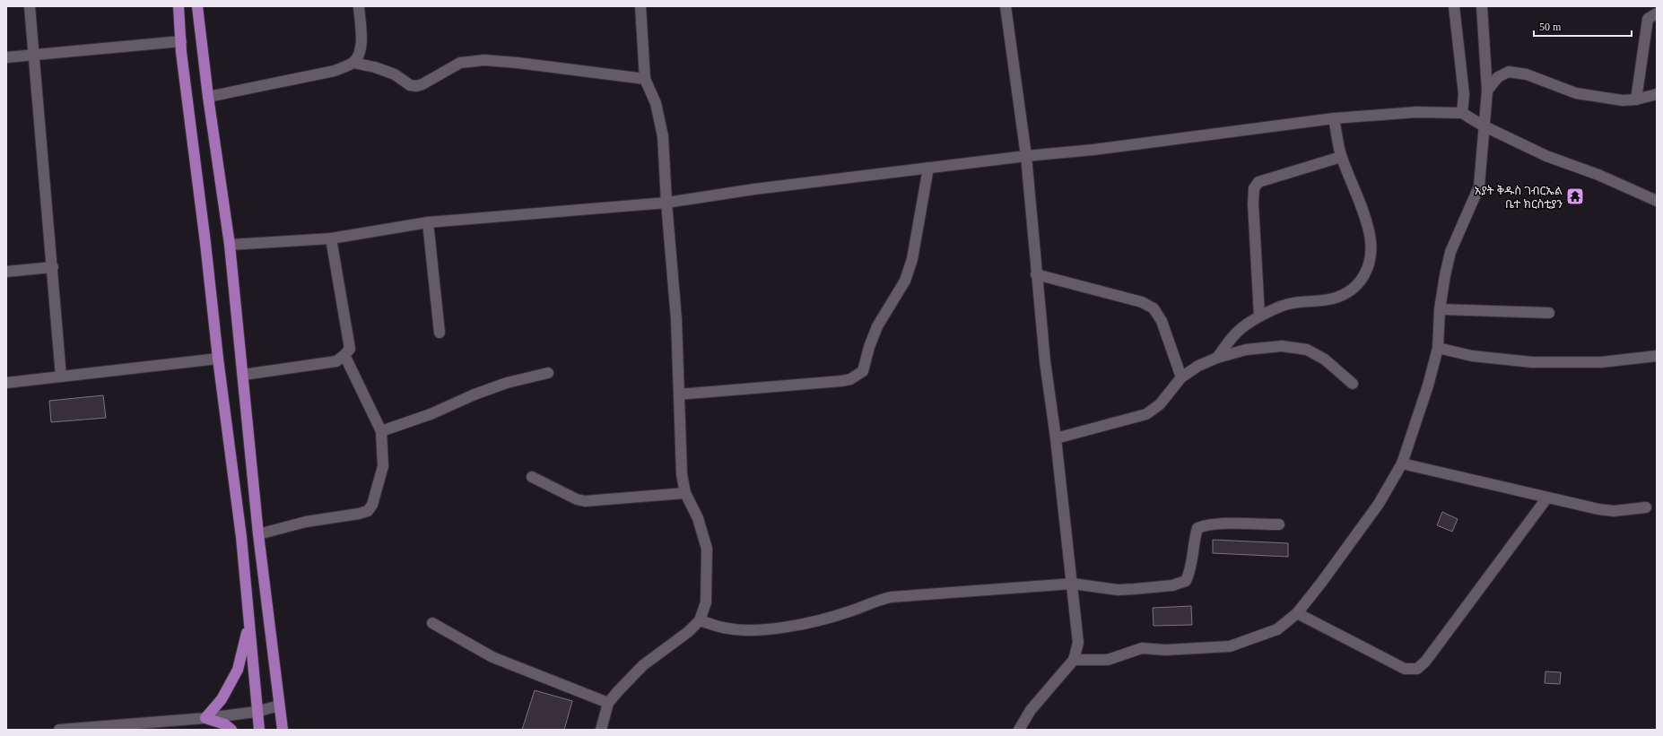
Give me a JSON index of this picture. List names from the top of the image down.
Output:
{
  "places": {
    "temple": ["አያት ቅዱስ ገብርኤል ቤተ ክርስቲያን"]
  },
  "scale_bar": "50 m"
}
